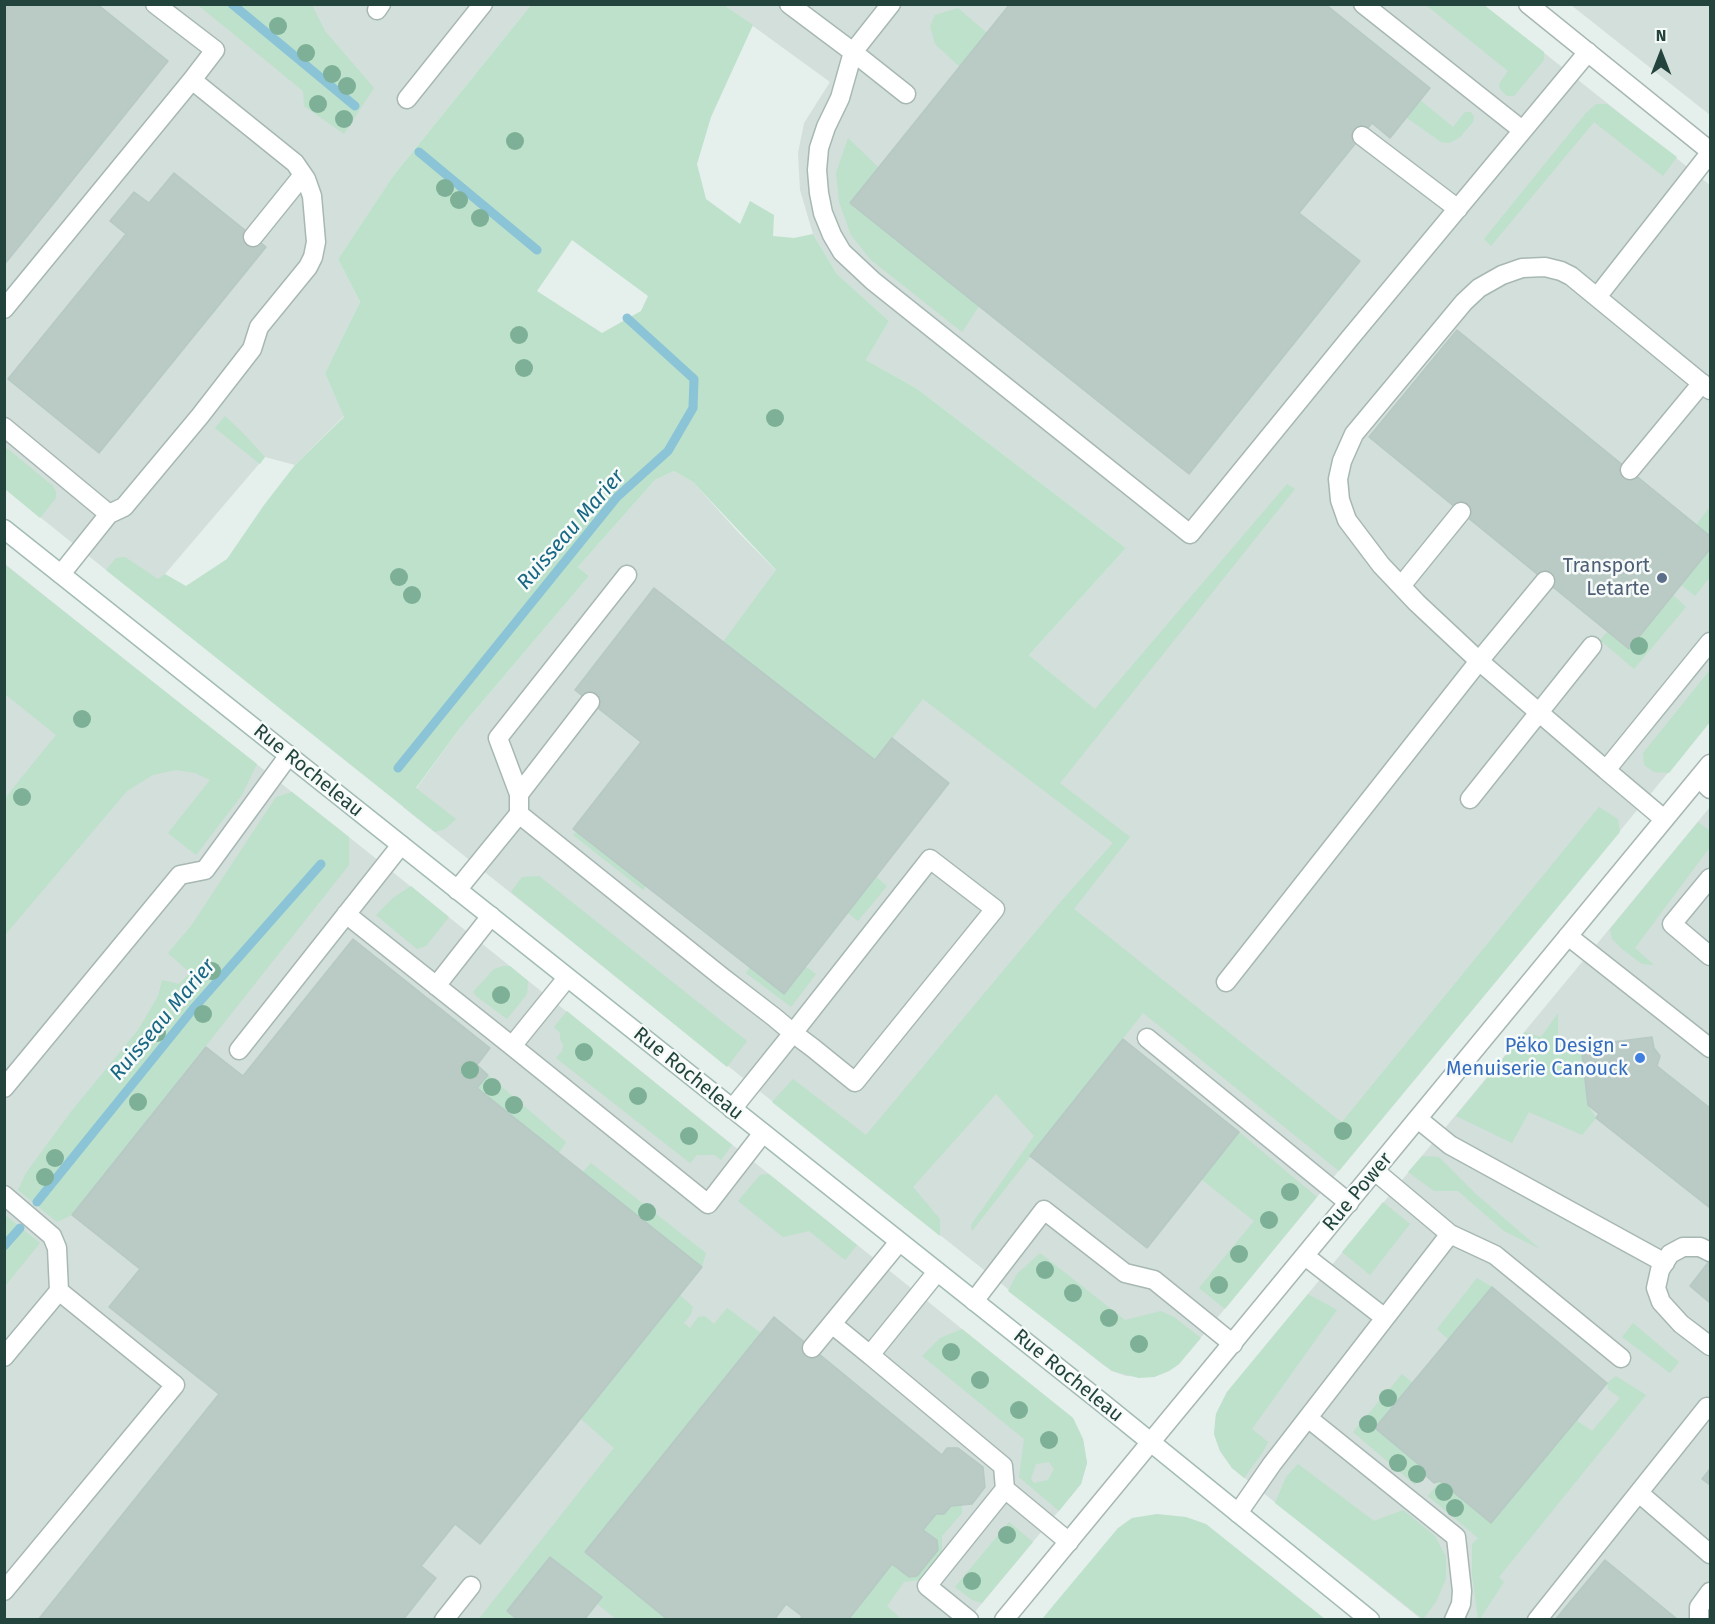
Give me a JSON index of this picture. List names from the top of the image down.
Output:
{
  "streets": {
    "street": ["Rue Rocheleau", "Rue Power"]
  },
  "crossings": [
    ["Rue Rocheleau", "Rue Power"]
  ],
  "water": ["Ruisseau Marier"],
  "places": ["Transport Letarte", "Pëko Design - Menuiserie Canouck"],
  "north": "top"
}
